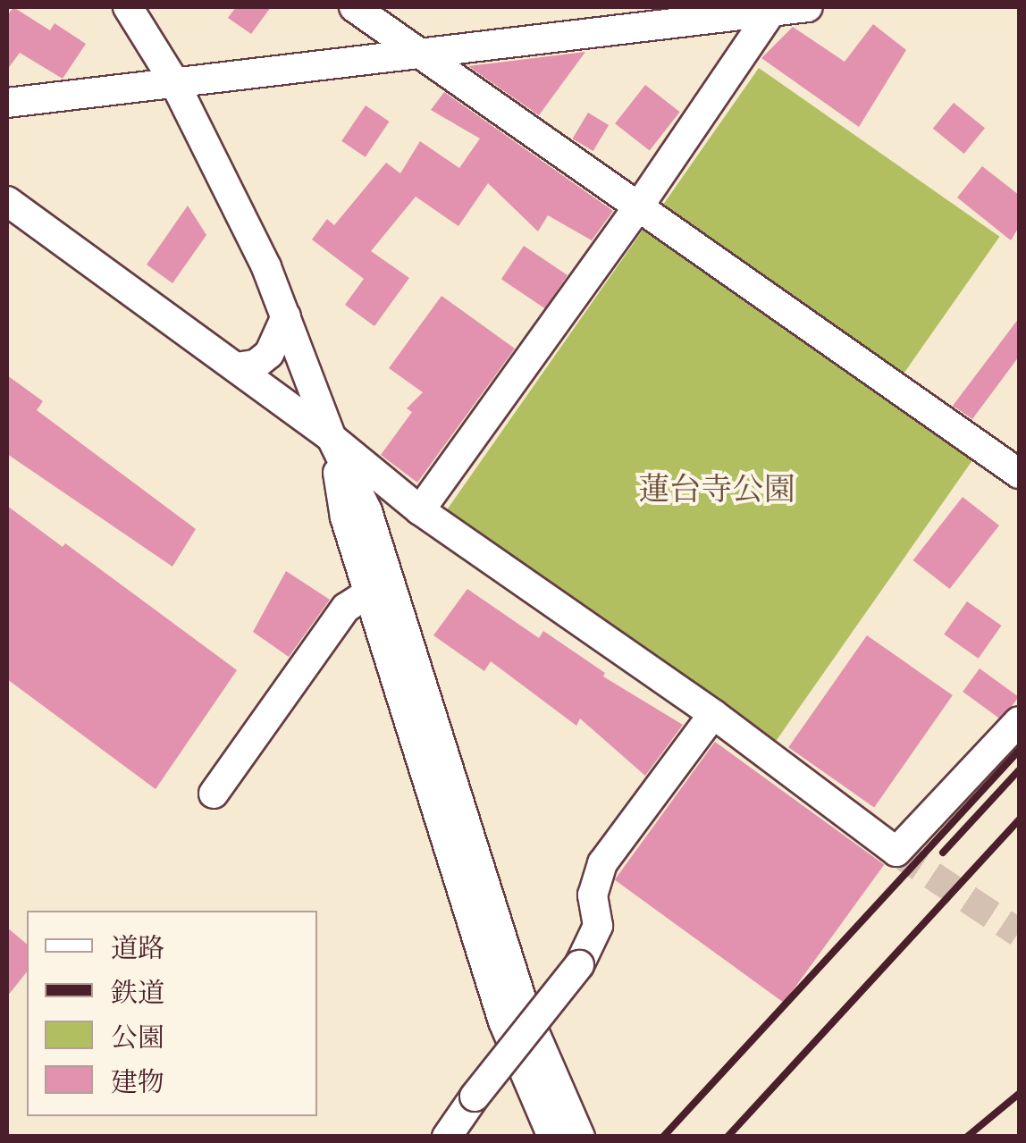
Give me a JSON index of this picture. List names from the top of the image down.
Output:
{
  "parks": ["蓮台寺公園"],
  "legend": [
    "道路",
    "鉄道",
    "公園",
    "建物"
  ]
}
